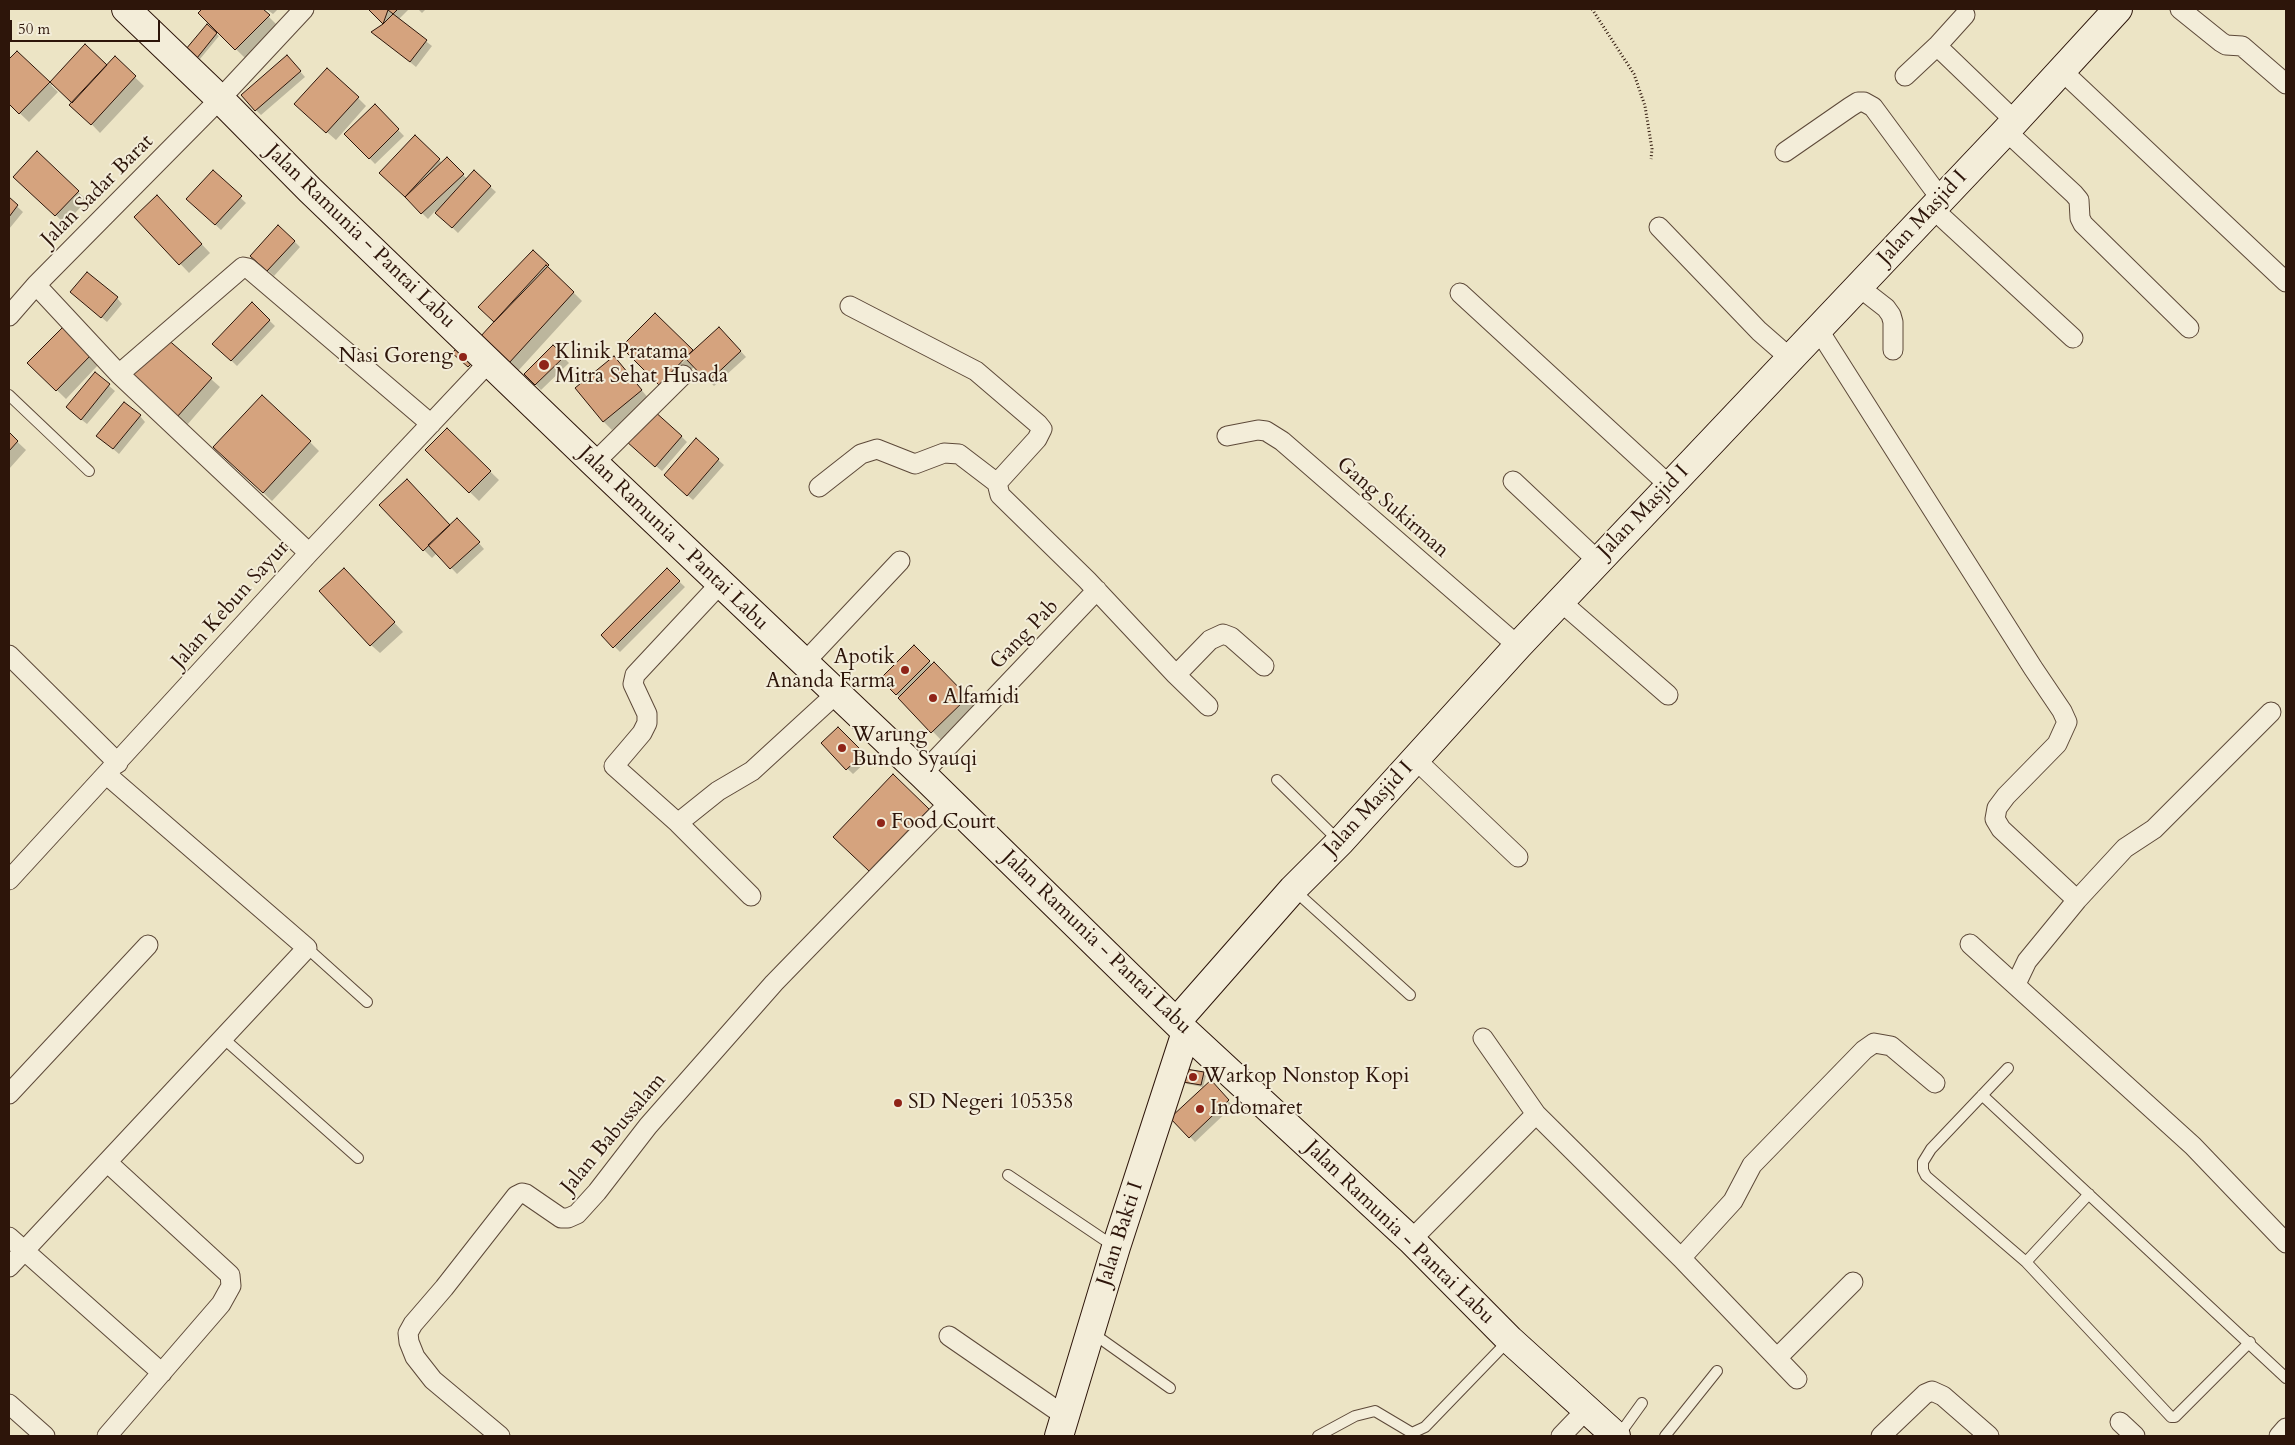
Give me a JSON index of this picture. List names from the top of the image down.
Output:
{
  "streets": {
    "main road": ["Jalan Masjid I", "Jalan Ramunia - Pantai Labu", "Jalan Bakti I"],
    "street": [
      "Jalan Sadar Barat",
      "Gang Sukirman",
      "Jalan Kebun Sayur",
      "Gang Pab",
      "Jalan Babussalam"
    ]
  },
  "crossings": [
    ["Jalan Sadar Barat", "Jalan Ramunia - Pantai Labu"],
    ["Jalan Masjid I", "Jalan Ramunia - Pantai Labu"],
    ["Jalan Masjid I", "Gang Sukirman"],
    ["Jalan Masjid I", "Jalan Bakti I"],
    ["Jalan Ramunia - Pantai Labu", "Jalan Kebun Sayur"],
    ["Jalan Ramunia - Pantai Labu", "Gang Pab"],
    ["Jalan Ramunia - Pantai Labu", "Jalan Babussalam"],
    ["Jalan Ramunia - Pantai Labu", "Jalan Bakti I"]
  ],
  "places": [
    "Nasi Goreng",
    "Klinik Pratama Mitra Sehat Husada",
    "Apotik Ananda Farma",
    "Alfamidi",
    "Warung Bundo Syauqi",
    "Food Court",
    "Warkop Nonstop Kopi",
    "SD Negeri 105358",
    "Indomaret"
  ],
  "scale_bar": "50 m"
}
